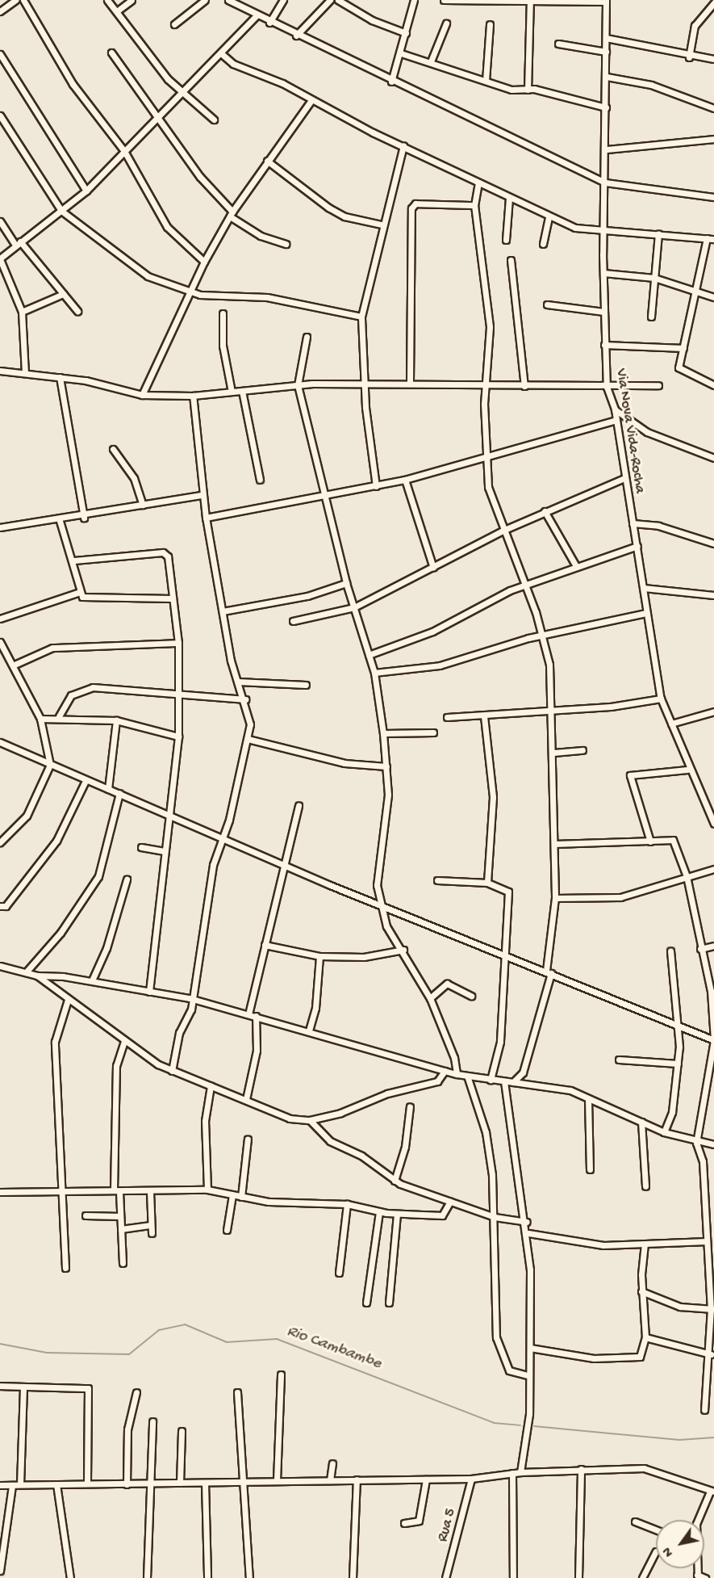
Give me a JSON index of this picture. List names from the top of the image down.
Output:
{
  "streets": {
    "street": ["Via Nova Vida-Rocha", "Rua 5"]
  },
  "water": ["Rio Cambambe"],
  "north": "bottom left"
}
